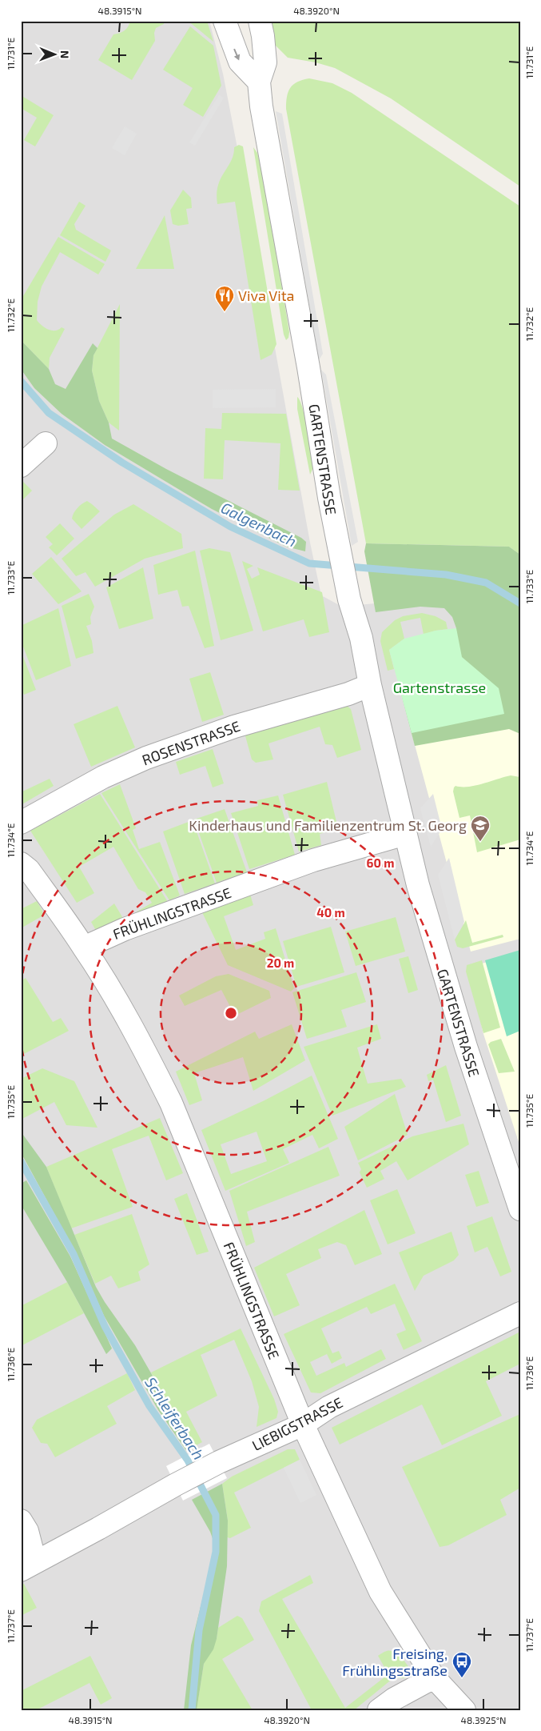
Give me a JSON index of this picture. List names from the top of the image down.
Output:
{
  "streets": {
    "street": [
      "GARTENSTRASSE",
      "ROSENSTRASSE",
      "FRÜHLINGSTRASSE",
      "LIEBIGSTRASSE"
    ]
  },
  "crossings": [
    ["GARTENSTRASSE", "ROSENSTRASSE"],
    ["GARTENSTRASSE", "FRÜHLINGSTRASSE"],
    ["FRÜHLINGSTRASSE", "LIEBIGSTRASSE"]
  ],
  "water": ["Galgenbach", "Schleiferbach"],
  "parks": ["Gartenstrasse"],
  "places": {
    "restaurant": ["Viva Vita"],
    "school or university": ["Kinderhaus und Familienzentrum St. Georg"],
    "bus stop": ["Freising, Frühlingsstraße"]
  },
  "north": "right",
  "coordinates": [
    "48.3915°N",
    "48.3920°N",
    "11.731°E",
    "11.732°E",
    "11.733°E",
    "11.734°E",
    "11.735°E",
    "11.736°E",
    "11.737°E",
    "48.3925°N"
  ],
  "rings": ["60 m", "40 m", "20 m"]
}
